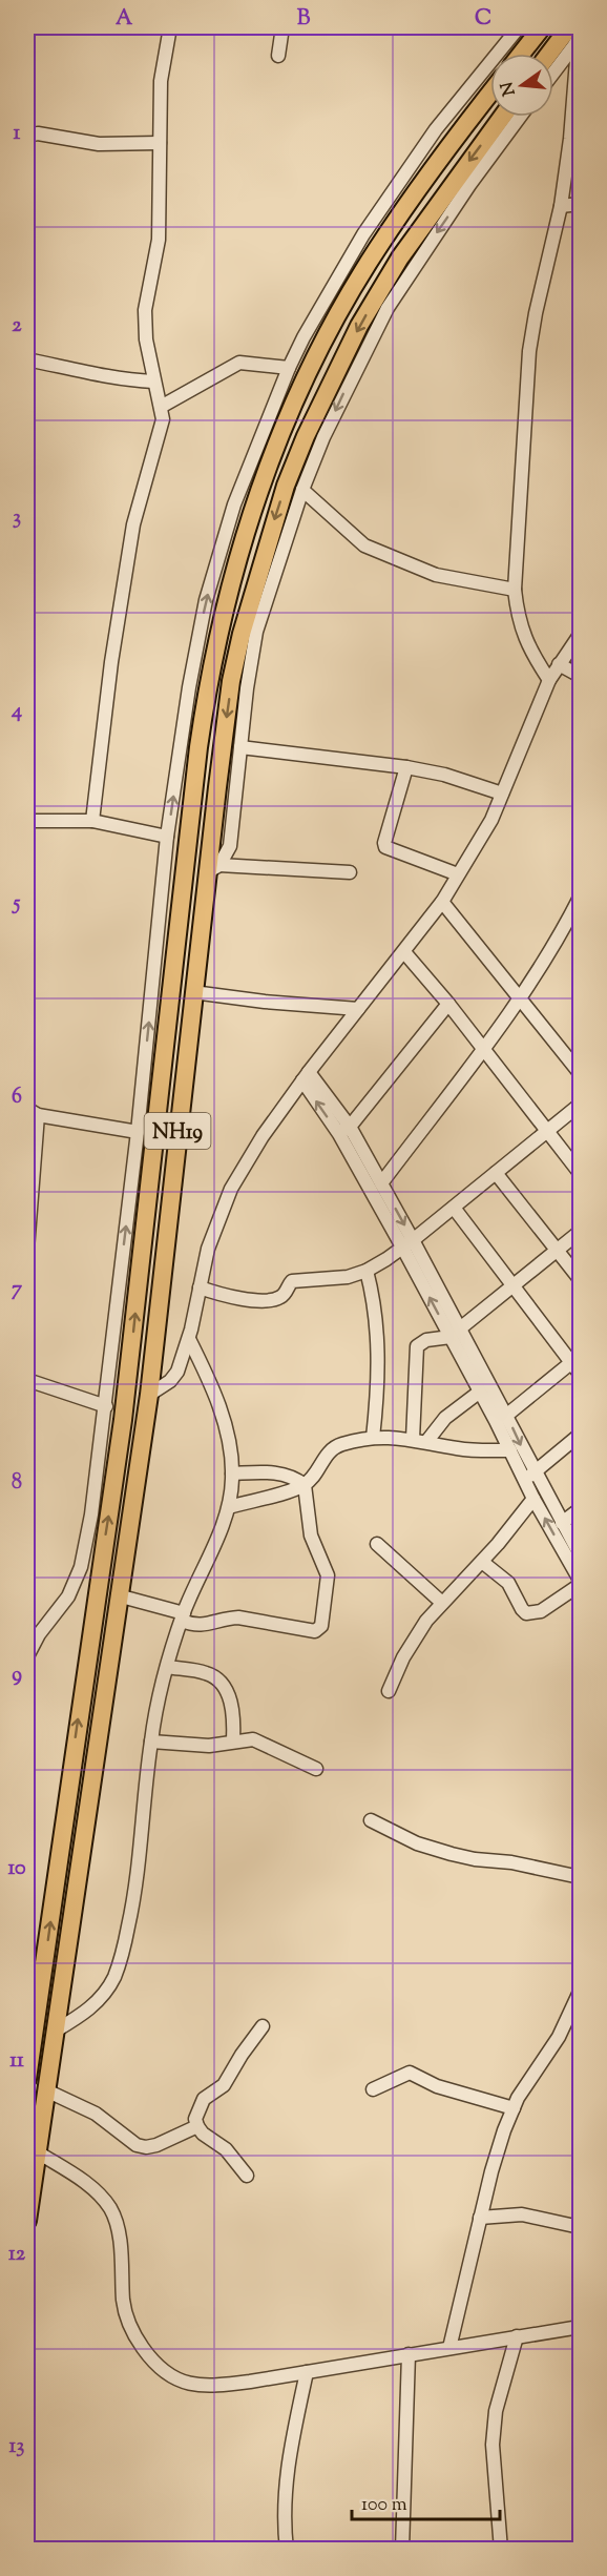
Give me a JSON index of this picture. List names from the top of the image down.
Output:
{
  "streets": {
    "highway": ["NH19"]
  },
  "scale_bar": "100 m",
  "north": "left",
  "grid": {
    "columns": ["A", "B", "C"],
    "rows": [
      "1",
      "2",
      "3",
      "4",
      "5",
      "6",
      "7",
      "8",
      "9",
      "10",
      "11",
      "12",
      "13"
    ]
  }
}
